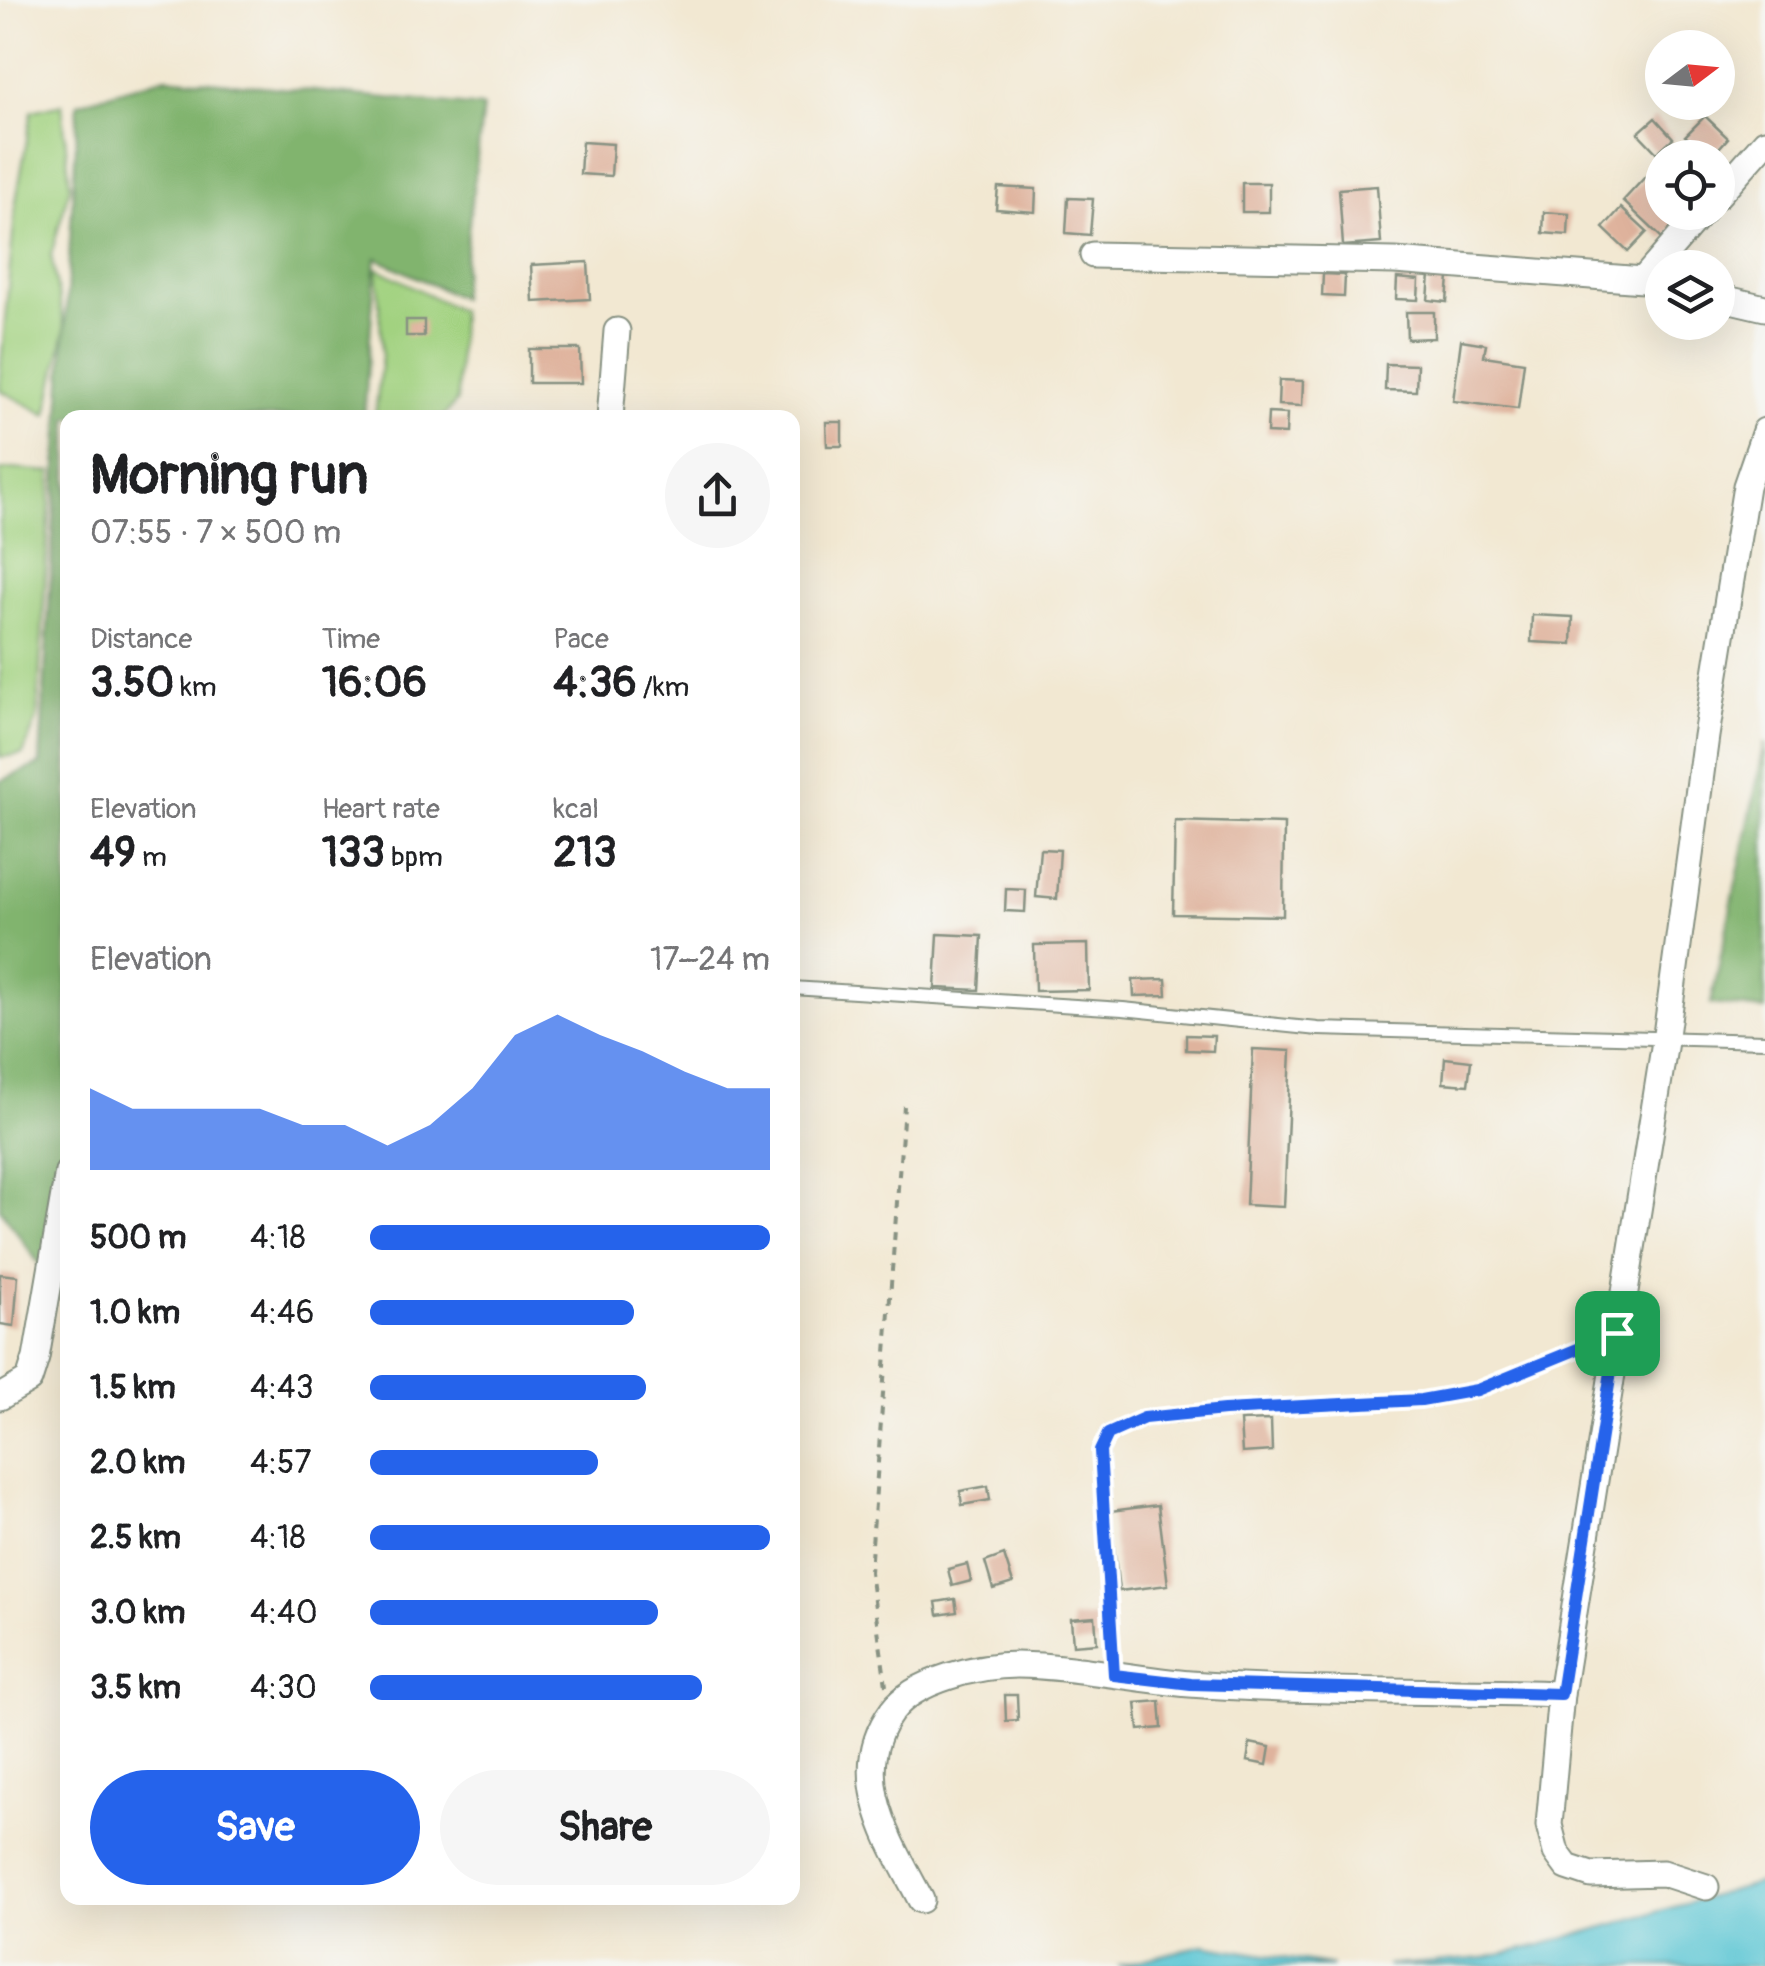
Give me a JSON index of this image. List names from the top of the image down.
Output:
{
  "north": "right",
  "page": {
    "heading": ["Morning run", "07:55 · 7 × 500 m"],
    "stats": [
      ["Distance", "3.50 km"],
      ["Time", "16:06"],
      ["Pace", "4:36 /km"],
      ["Elevation", "49 m"],
      ["Heart rate", "133 bpm"],
      ["kcal", "213"]
    ],
    "chart": ["Elevation", "17–24 m"],
    "list": [
      {
        "name": "500 m",
        "note": "4:18"
      },
      {
        "name": "1.0 km",
        "note": "4:46"
      },
      {
        "name": "1.5 km",
        "note": "4:43"
      },
      {
        "name": "2.0 km",
        "note": "4:57"
      },
      {
        "name": "2.5 km",
        "note": "4:18"
      },
      {
        "name": "3.0 km",
        "note": "4:40"
      },
      {
        "name": "3.5 km",
        "note": "4:30"
      }
    ],
    "buttons": ["Save", "Share"]
  }
}
